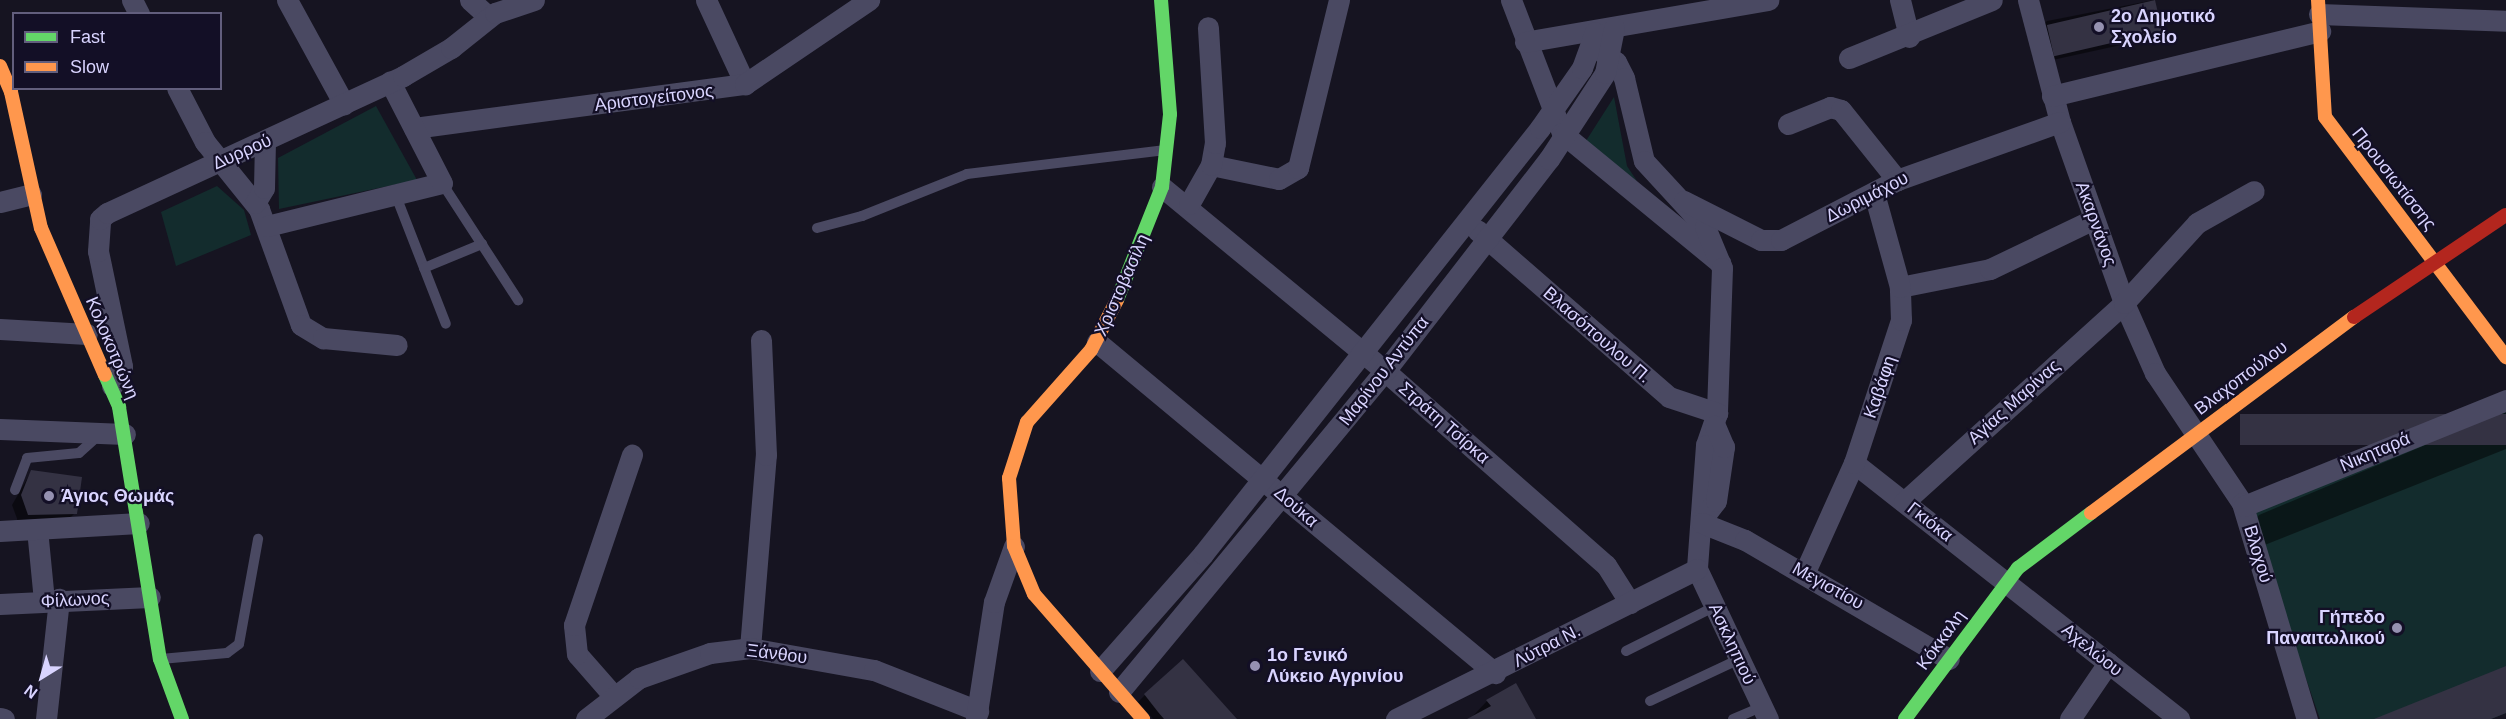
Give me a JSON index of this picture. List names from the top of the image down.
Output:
{
  "streets": {
    "street": [
      "Αριστογείτονος",
      "Δυρρού",
      "Προυσιωτίσσης",
      "Δωριμάχου",
      "Ακαρνάνος",
      "Χριστοβασίλη",
      "Βλασόπουλου Π.",
      "Κολοκοτρώνη",
      "Μαρίνου Αντύπα",
      "Βλαχοπούλου",
      "Καβάφη",
      "Αγίας Μαρίνας",
      "Στράτη Τσίρκα",
      "Νικηταρά",
      "Δούκα",
      "Γκιόκα",
      "Βλοχού",
      "Μεγιστίου",
      "Φίλωνος",
      "Κόκκαλη",
      "Ασκληπιού",
      "Λύτρα Ν.",
      "Αχελώου",
      "Ξάνθου"
    ]
  },
  "crossings": [
    ["Δυρρού", "Κολοκοτρώνη"],
    ["Προυσιωτίσσης", "Βλαχοπούλου"],
    ["Δωριμάχου", "Ακαρνάνος"],
    ["Δωριμάχου", "Καβάφη"],
    ["Ακαρνάνος", "Βλαχοπούλου"],
    ["Ακαρνάνος", "Αγίας Μαρίνας"],
    ["Ακαρνάνος", "Βλοχού"],
    ["Χριστοβασίλη", "Στράτη Τσίρκα"],
    ["Χριστοβασίλη", "Δούκα"],
    ["Χριστοβασίλη", "Ξάνθου"],
    ["Βλασόπουλου Π.", "Μαρίνου Αντύπα"],
    ["Κολοκοτρώνη", "Φίλωνος"],
    ["Μαρίνου Αντύπα", "Στράτη Τσίρκα"],
    ["Μαρίνου Αντύπα", "Δούκα"],
    ["Βλαχοπούλου", "Γκιόκα"],
    ["Βλαχοπούλου", "Βλοχού"],
    ["Βλαχοπούλου", "Κόκκαλη"],
    ["Βλαχοπούλου", "Αχελώου"],
    ["Καβάφη", "Γκιόκα"],
    ["Καβάφη", "Μεγιστίου"],
    ["Αγίας Μαρίνας", "Γκιόκα"],
    ["Στράτη Τσίρκα", "Λύτρα Ν."],
    ["Νικηταρά", "Βλοχού"],
    ["Δούκα", "Λύτρα Ν."],
    ["Γκιόκα", "Κόκκαλη"],
    ["Γκιόκα", "Αχελώου"],
    ["Μεγιστίου", "Κόκκαλη"],
    ["Κόκκαλη", "Αχελώου"],
    ["Ασκληπιού", "Λύτρα Ν."]
  ],
  "places": [
    "2ο Δημοτικό Σχολείο",
    "Άγιος Θωμάς",
    "Γήπεδο Παναιτωλικού",
    "1ο Γενικό Λύκειο Αγρινίου"
  ],
  "legend": ["Fast", "Slow"],
  "north": "bottom left"
}
